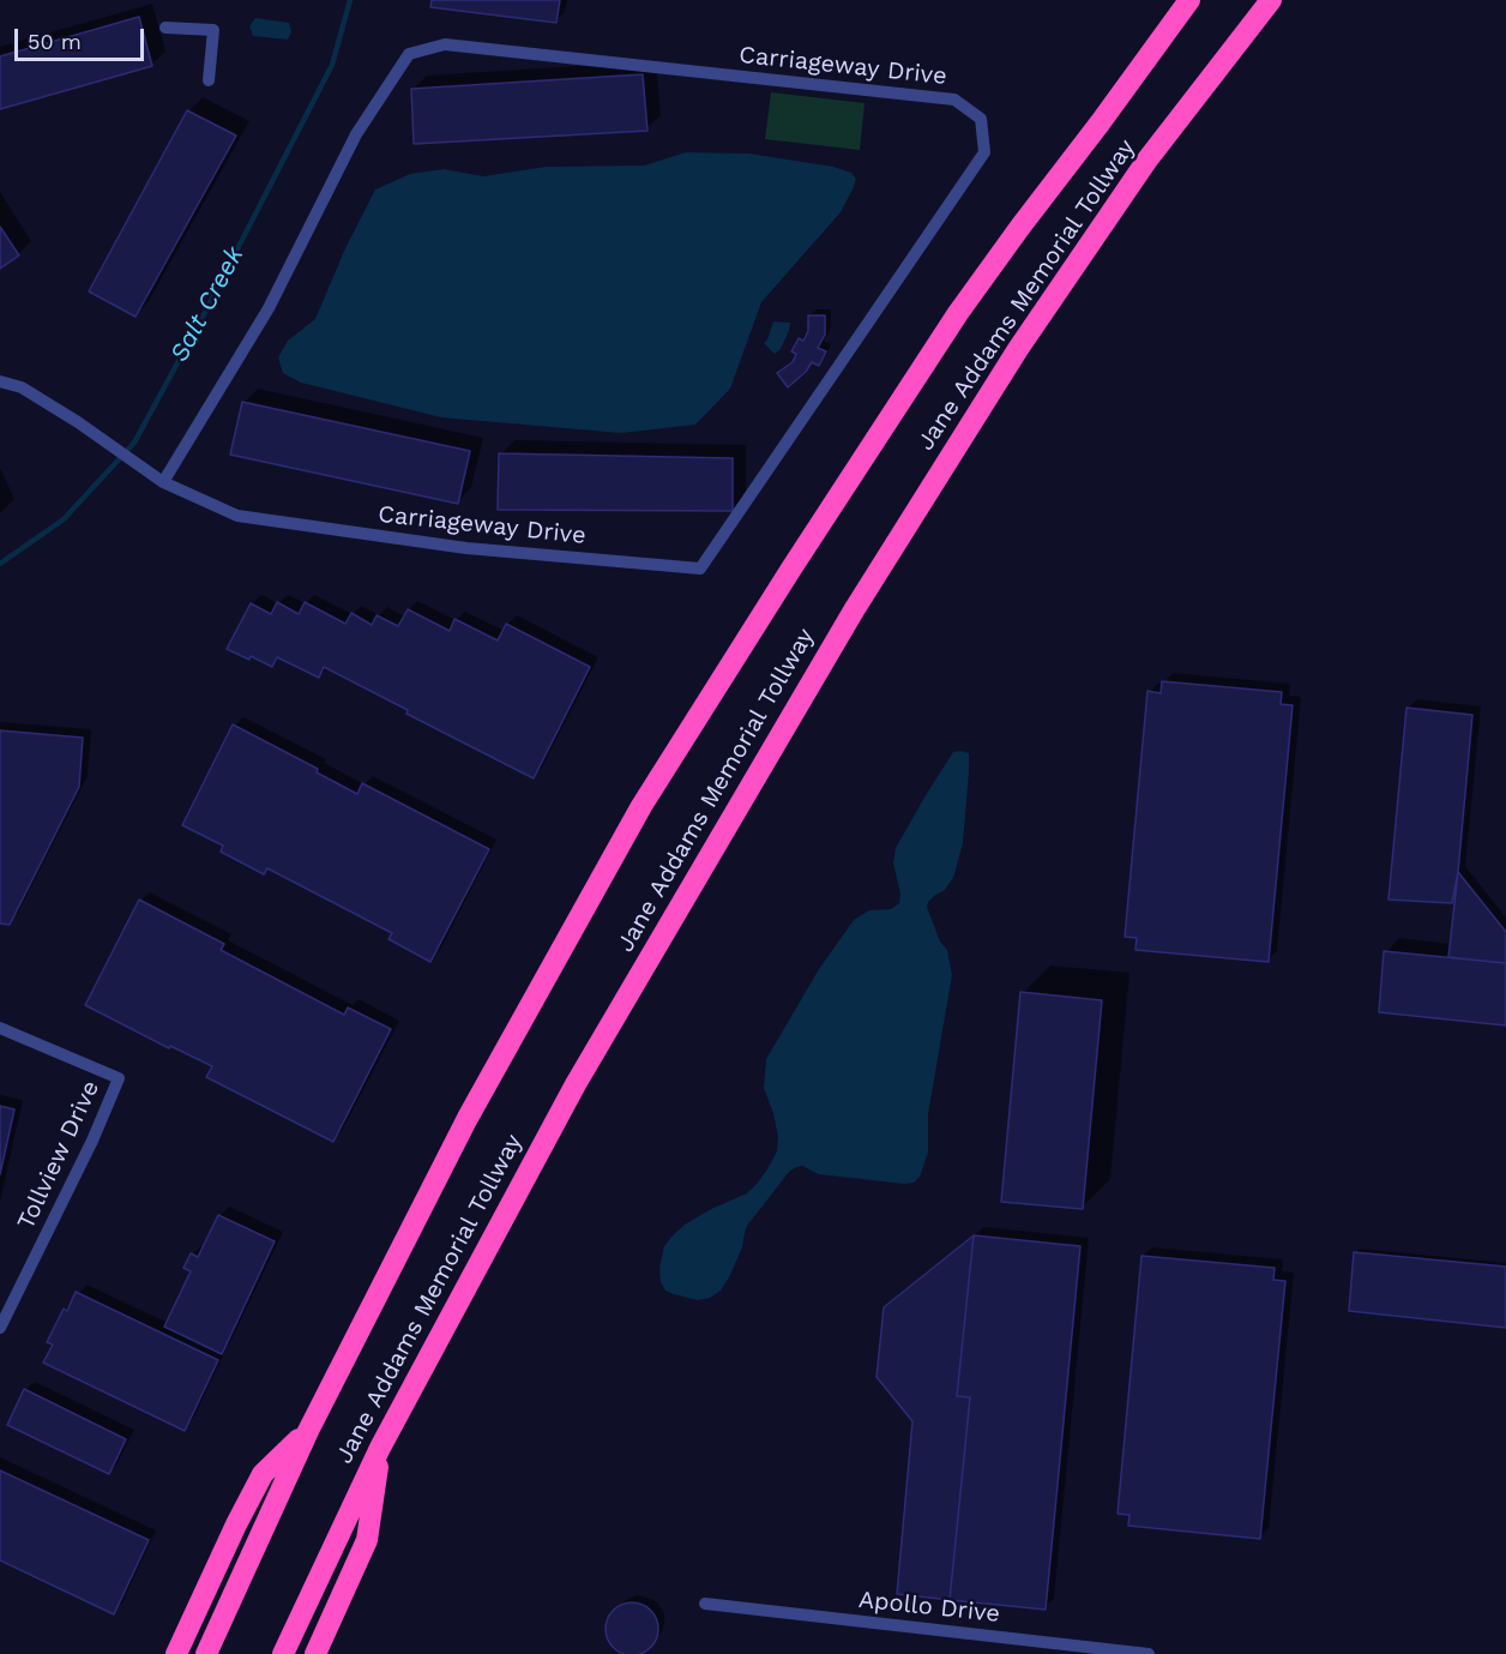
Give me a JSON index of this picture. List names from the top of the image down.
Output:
{
  "streets": {
    "highway": ["Jane Addams Memorial Tollway"],
    "street": ["Carriageway Drive", "Tollview Drive", "Apollo Drive"]
  },
  "water": ["Salt Creek"],
  "scale_bar": "50 m"
}
